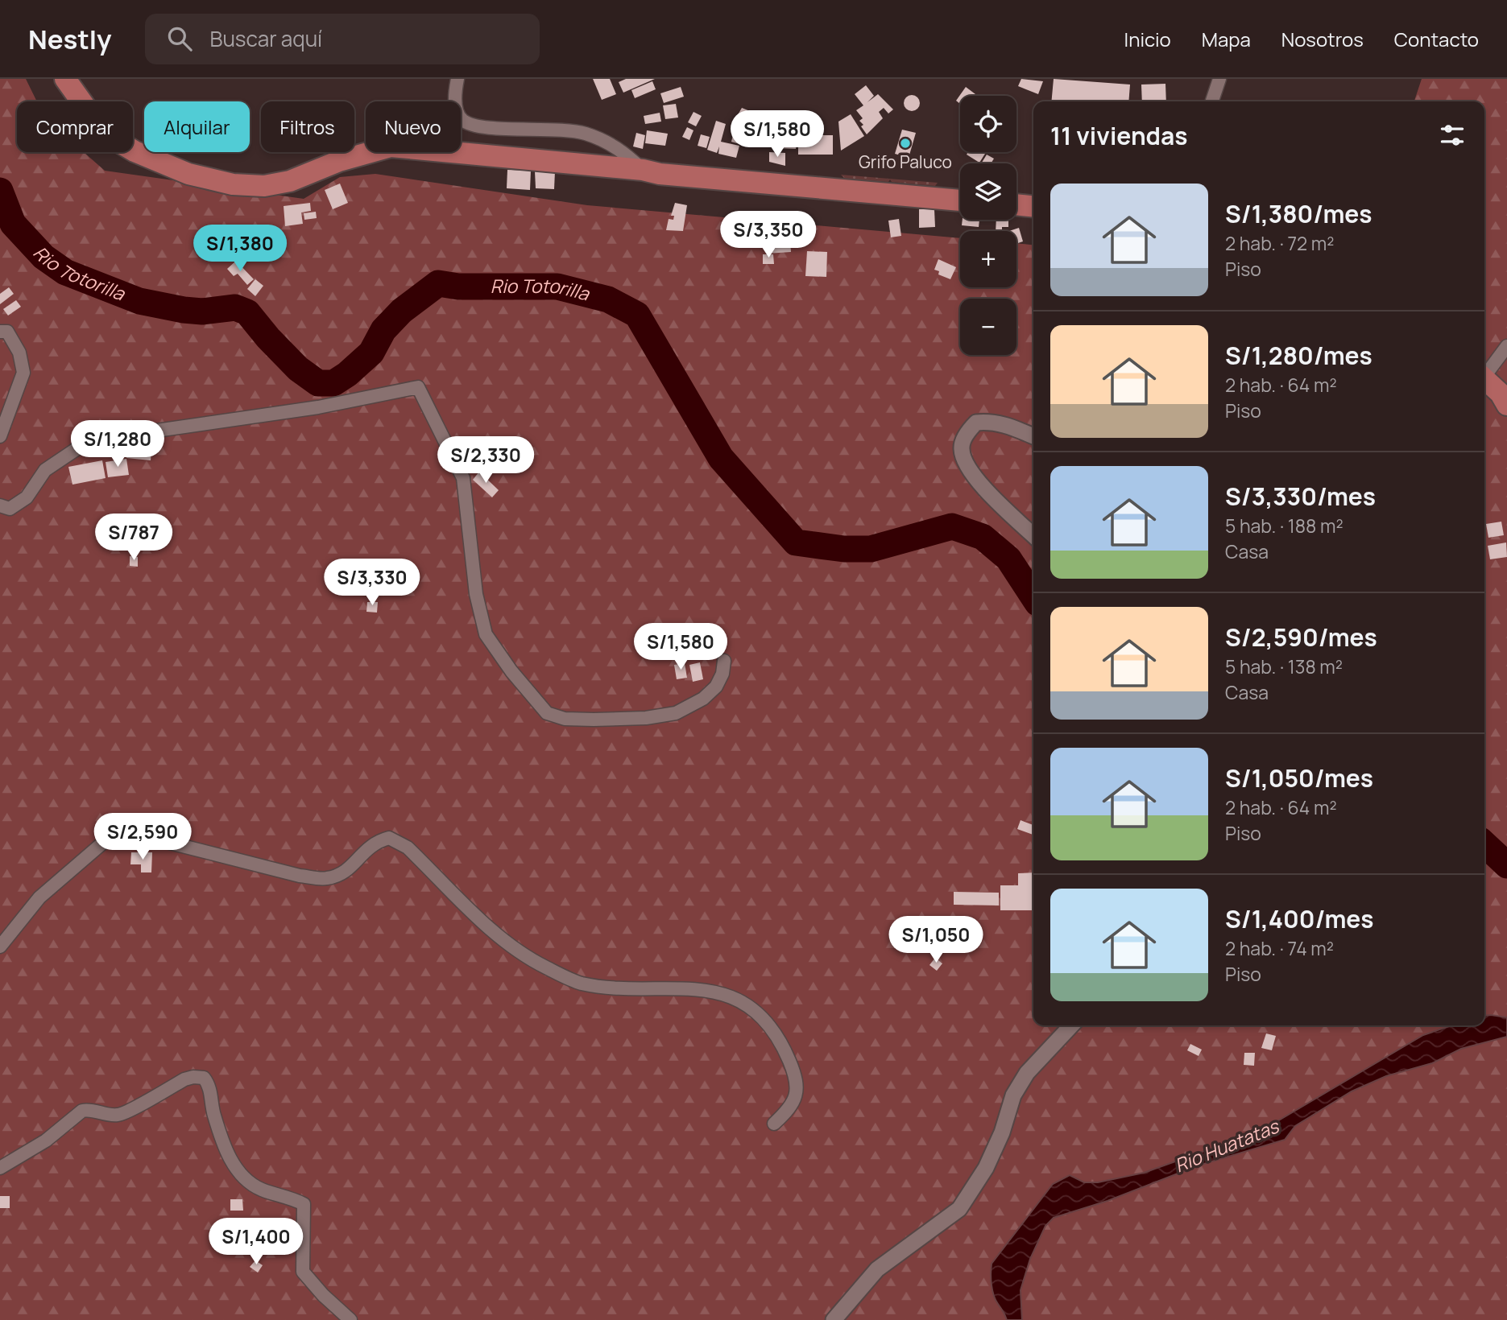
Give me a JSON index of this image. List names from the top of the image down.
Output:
{
  "water": ["Rio Totorilla", "Rio Huatatas"],
  "places": ["Grifo Paluco"],
  "page": {
    "header": "Nestly",
    "search": "Buscar aquí",
    "nav": [
      "Inicio",
      "Mapa",
      "Nosotros",
      "Contacto"
    ],
    "map_buttons": ["+", "−"],
    "chip": [
      "Comprar",
      "Alquilar",
      "Filtros",
      "Nuevo"
    ],
    "heading": "11 viviendas",
    "price": [
      "S/1,580",
      "S/3,350",
      "S/1,380",
      "S/1,280",
      "S/2,330",
      "S/787",
      "S/3,330",
      "S/1,580",
      "S/2,590",
      "S/1,050",
      "S/1,400"
    ],
    "list": [
      {
        "name": "S/1,380/mes",
        "note": "2 hab. · 72 m² · Piso"
      },
      {
        "name": "S/1,280/mes",
        "note": "2 hab. · 64 m² · Piso"
      },
      {
        "name": "S/3,330/mes",
        "note": "5 hab. · 188 m² · Casa"
      },
      {
        "name": "S/2,590/mes",
        "note": "5 hab. · 138 m² · Casa"
      },
      {
        "name": "S/1,050/mes",
        "note": "2 hab. · 64 m² · Piso"
      },
      {
        "name": "S/1,400/mes",
        "note": "2 hab. · 74 m² · Piso"
      }
    ]
  }
}
